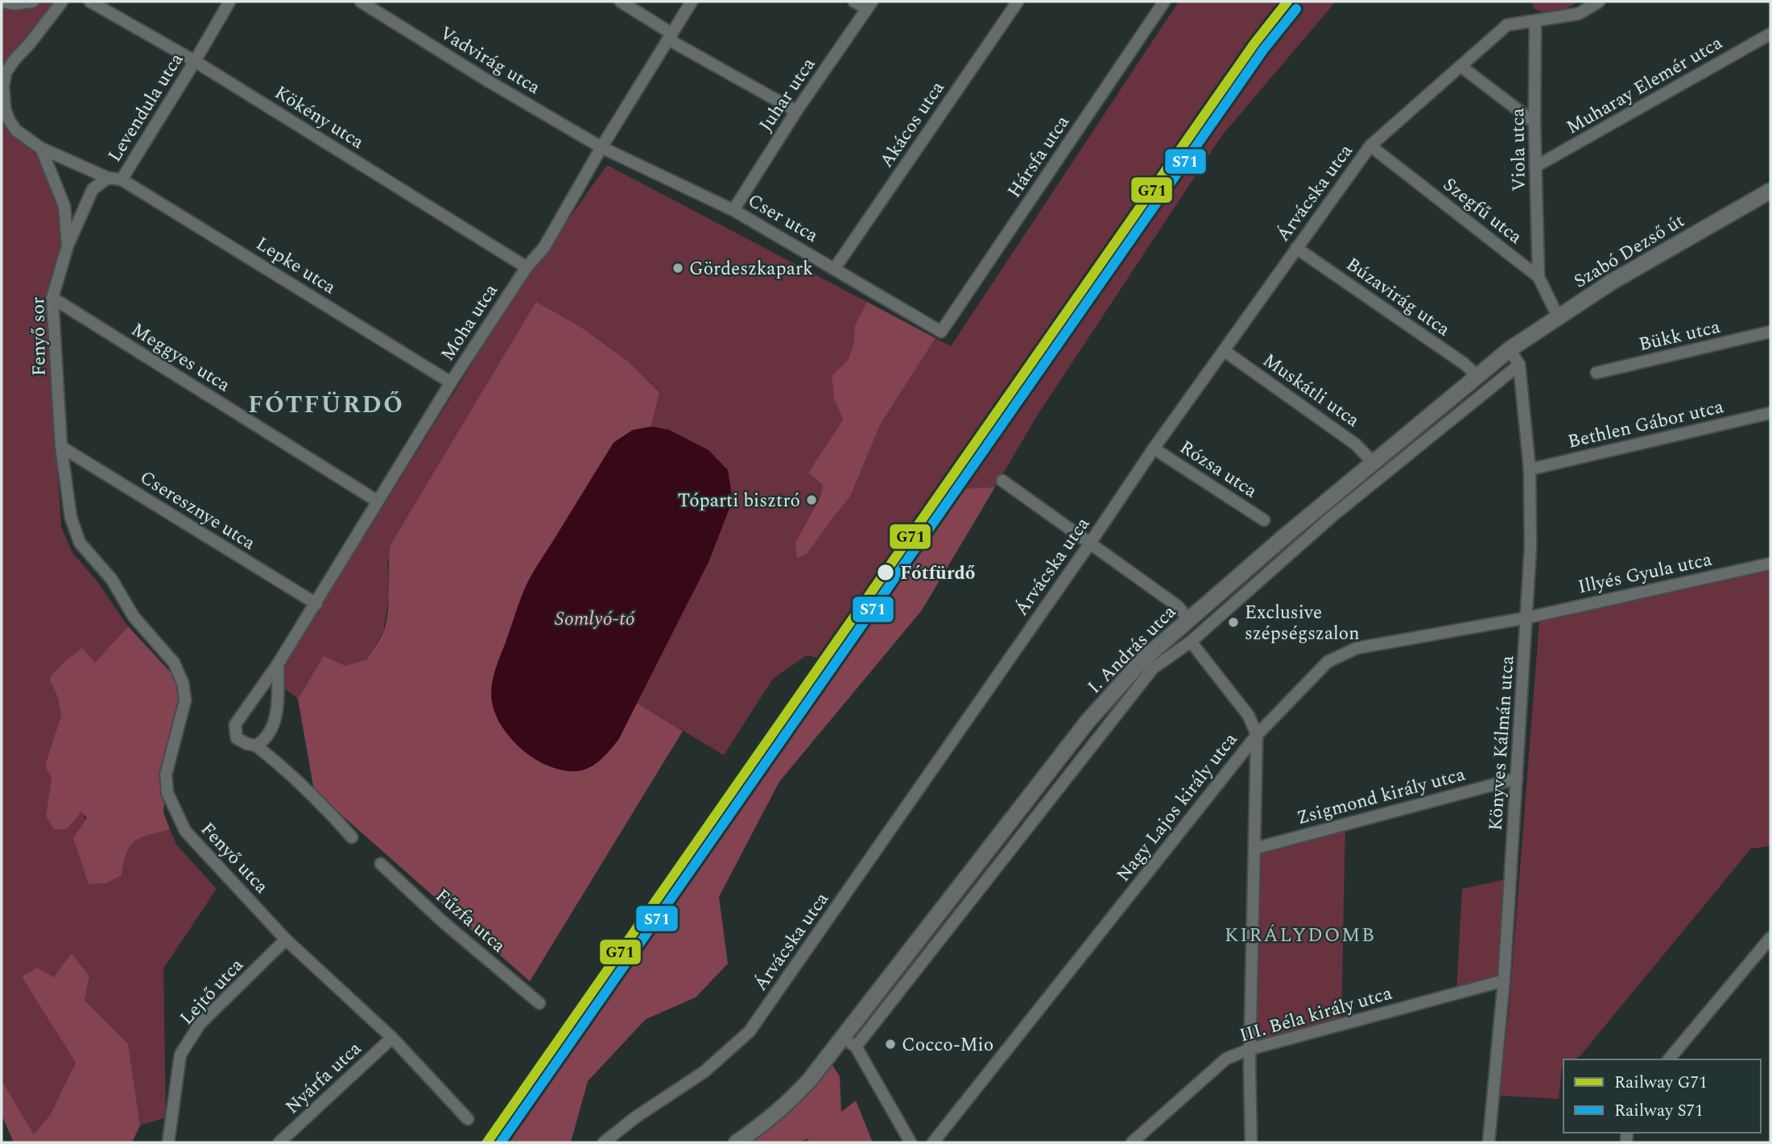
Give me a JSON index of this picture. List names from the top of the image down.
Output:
{
  "streets": {
    "main road": ["Szabó Dezső út", "I. András utca"],
    "street": [
      "Vadvirág utca",
      "Muharay Elemér utca",
      "Juhar utca",
      "Levendula utca",
      "Kökény utca",
      "Akácos utca",
      "Viola utca",
      "Hársfa utca",
      "Árvácska utca",
      "Szegfű utca",
      "Cser utca",
      "Lepke utca",
      "Búzavirág utca",
      "Moha utca",
      "Bükk utca",
      "Fenyő sor",
      "Meggyes utca",
      "Muskátli utca",
      "Bethlen Gábor utca",
      "Rózsa utca",
      "Cseresznye utca",
      "Illyés Gyula utca",
      "Könyves Kálmán utca",
      "Zsigmond király utca",
      "Nagy Lajos király utca",
      "Fenyő utca",
      "Fűzfa utca",
      "Lejtő utca",
      "III. Béla király utca",
      "Nyárfa utca"
    ]
  },
  "crossings": [
    ["Vadvirág utca", "Cser utca"],
    ["Vadvirág utca", "Moha utca"],
    ["Muharay Elemér utca", "Viola utca"],
    ["Juhar utca", "Cser utca"],
    ["Levendula utca", "Kökény utca"],
    ["Levendula utca", "Lepke utca"],
    ["Levendula utca", "Fenyő sor"],
    ["Kökény utca", "Moha utca"],
    ["Akácos utca", "Cser utca"],
    ["Viola utca", "Árvácska utca"],
    ["Viola utca", "Szegfű utca"],
    ["Hársfa utca", "Cser utca"],
    ["Árvácska utca", "Szegfű utca"],
    ["Árvácska utca", "Búzavirág utca"],
    ["Árvácska utca", "Muskátli utca"],
    ["Árvácska utca", "Rózsa utca"],
    ["Szegfű utca", "Szabó Dezső út"],
    ["Cser utca", "Moha utca"],
    ["Szabó Dezső út", "I. András utca"],
    ["Szabó Dezső út", "Könyves Kálmán utca"],
    ["Lepke utca", "Moha utca"],
    ["Búzavirág utca", "I. András utca"],
    ["Moha utca", "Meggyes utca"],
    ["Moha utca", "Cseresznye utca"],
    ["Fenyő sor", "Meggyes utca"],
    ["Fenyő sor", "Cseresznye utca"],
    ["Fenyő sor", "Fenyő utca"],
    ["Muskátli utca", "I. András utca"],
    ["Bethlen Gábor utca", "Könyves Kálmán utca"],
    ["Illyés Gyula utca", "Könyves Kálmán utca"],
    ["Illyés Gyula utca", "Nagy Lajos király utca"],
    ["I. András utca", "Könyves Kálmán utca"],
    ["Könyves Kálmán utca", "Zsigmond király utca"],
    ["Könyves Kálmán utca", "Nagy Lajos király utca"],
    ["Könyves Kálmán utca", "III. Béla király utca"],
    ["Fenyő utca", "Lejtő utca"],
    ["Fenyő utca", "Nyárfa utca"]
  ],
  "districts": ["FÓTFÜRDŐ", "KIRÁLYDOMB"],
  "water": ["Somlyó-tó"],
  "places": [
    "Gördeszkapark",
    "Tóparti bisztró",
    "Fótfürdő",
    "Exclusive szépségszalon",
    "Cocco-Mio"
  ],
  "lines": ["rail line G71", "rail line S71"],
  "legend": ["Railway G71", "Railway S71"]
}
